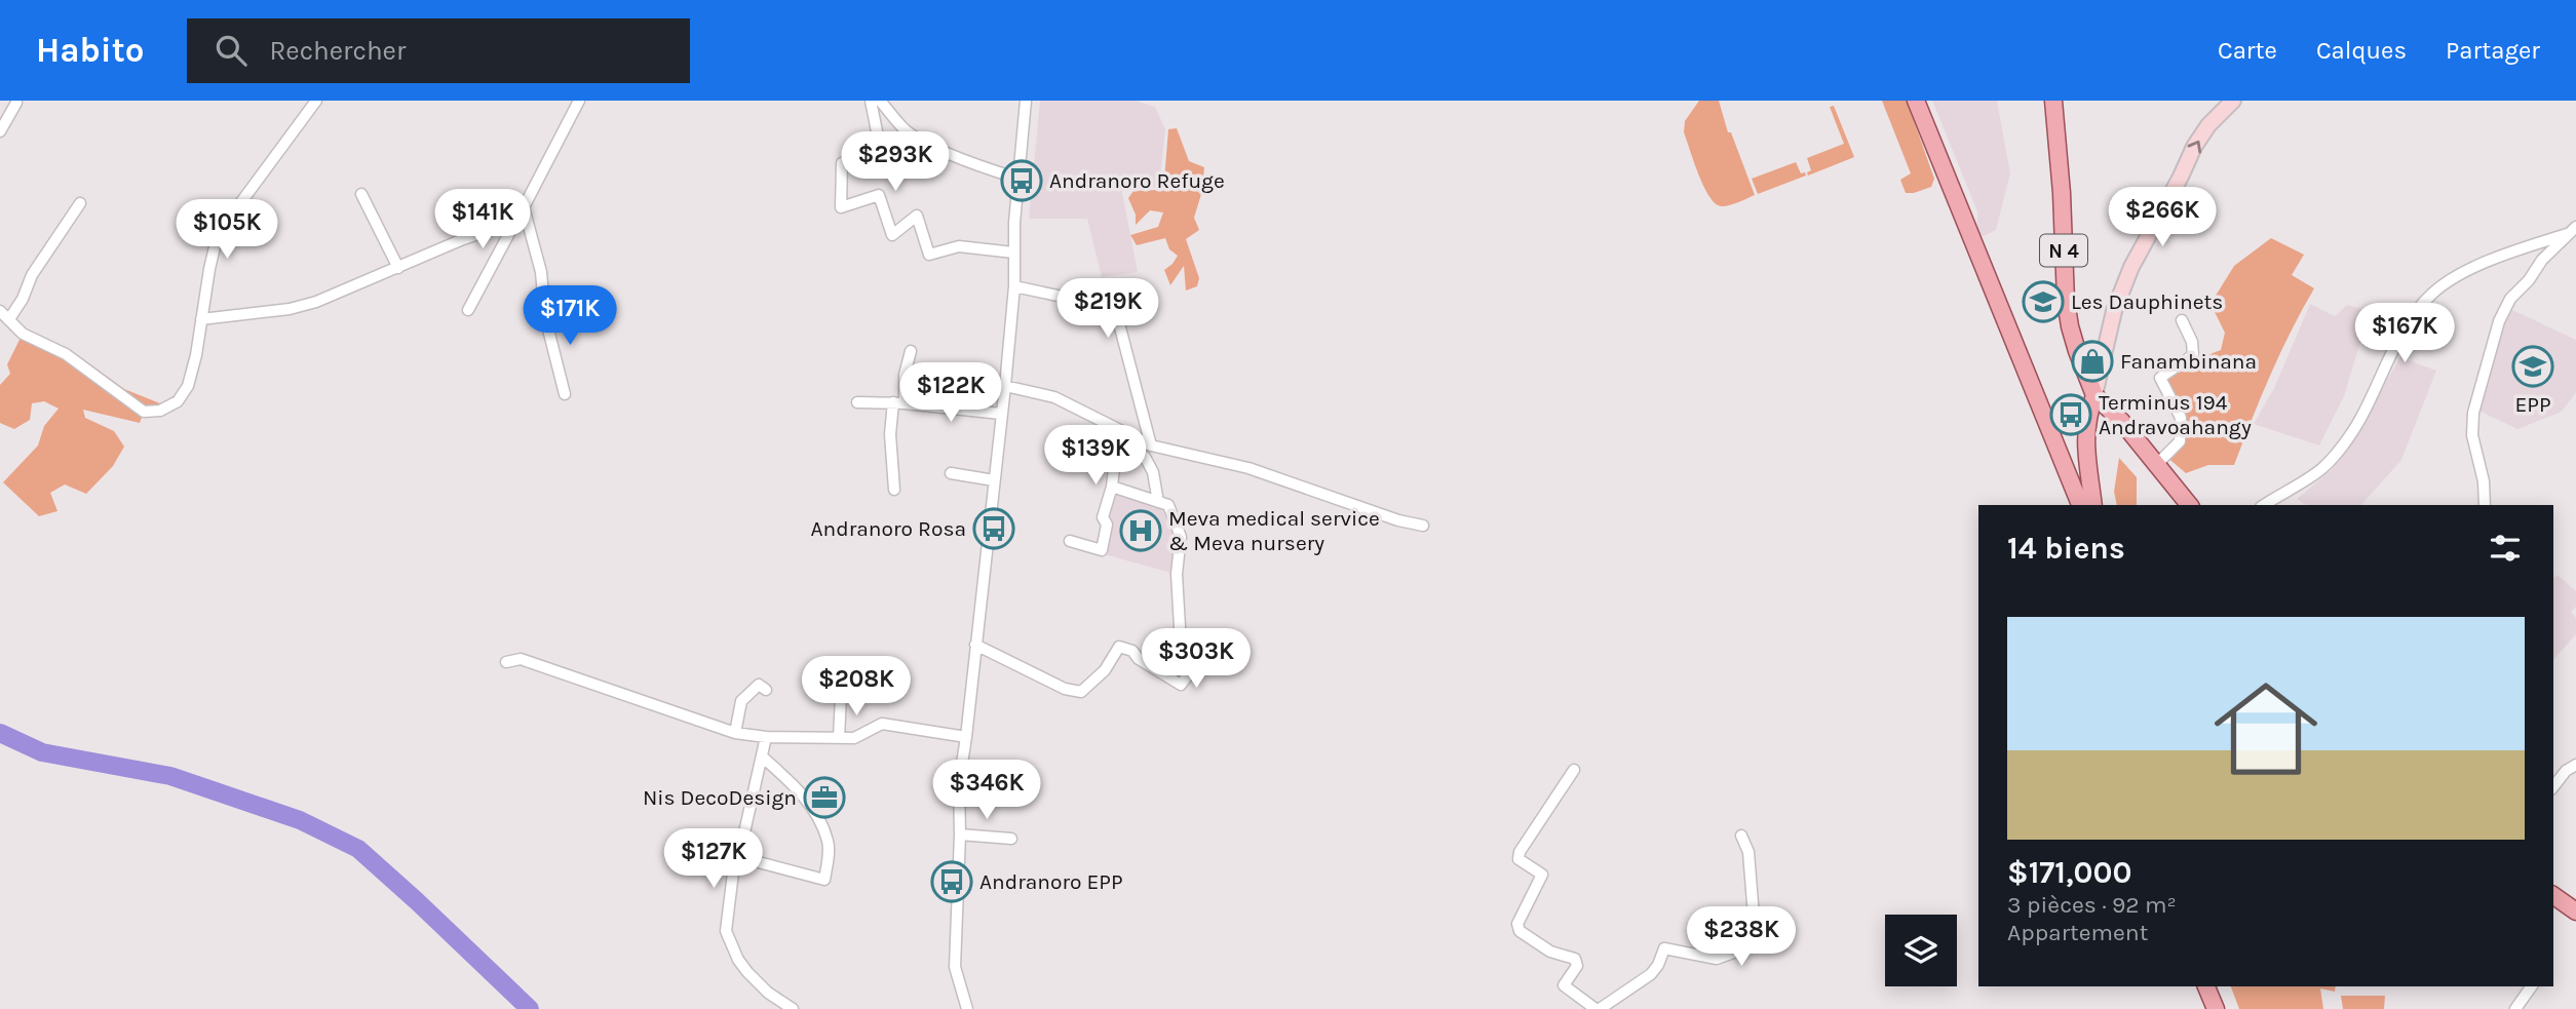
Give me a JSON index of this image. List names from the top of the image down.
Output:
{
  "streets": {
    "main road": ["N 4"]
  },
  "places": {
    "bus stop": [
      "Andranoro Refuge",
      "Terminus 194 Andravoahangy",
      "Andranoro Rosa",
      "Andranoro EPP"
    ],
    "school or university": ["Les Dauphinets", "EPP"],
    "shop": ["Fanambinana"],
    "hospital": ["Meva medical service & Meva nursery"],
    "office": ["Nis DecoDesign"]
  },
  "page": {
    "header": "Habito",
    "search": "Rechercher",
    "nav": ["Carte", "Calques", "Partager"],
    "price": [
      "$293K",
      "$266K",
      "$141K",
      "$105K",
      "$219K",
      "$171K",
      "$167K",
      "$122K",
      "$139K",
      "$303K",
      "$208K",
      "$346K",
      "$127K",
      "$238K"
    ],
    "heading": "14 biens",
    "list": [
      {
        "name": "$171,000",
        "note": "3 pièces · 92 m² · Appartement"
      }
    ]
  }
}
